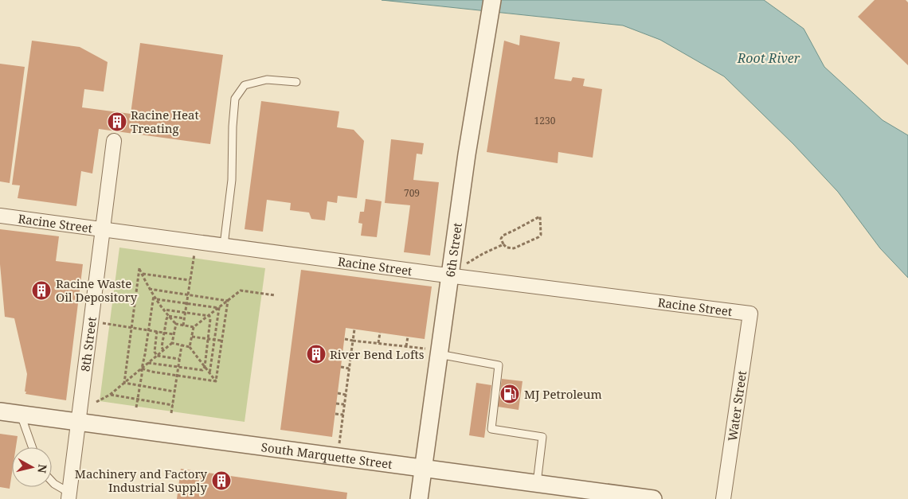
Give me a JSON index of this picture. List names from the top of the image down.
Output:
{
  "streets": {
    "street": [
      "Racine Street",
      "6th Street",
      "8th Street",
      "Water Street",
      "South Marquette Street"
    ]
  },
  "crossings": [
    ["Racine Street", "6th Street"],
    ["Racine Street", "8th Street"],
    ["Racine Street", "Water Street"],
    ["6th Street", "South Marquette Street"],
    ["8th Street", "South Marquette Street"]
  ],
  "water": ["Root River"],
  "places": {
    "building": [
      "Racine Heat Treating",
      "Racine Waste Oil Depository",
      "River Bend Lofts",
      "Machinery and Factory Industrial Supply"
    ],
    "fuel station": ["MJ Petroleum"]
  },
  "house_numbers": ["1230", "709"],
  "north": "right"
}
